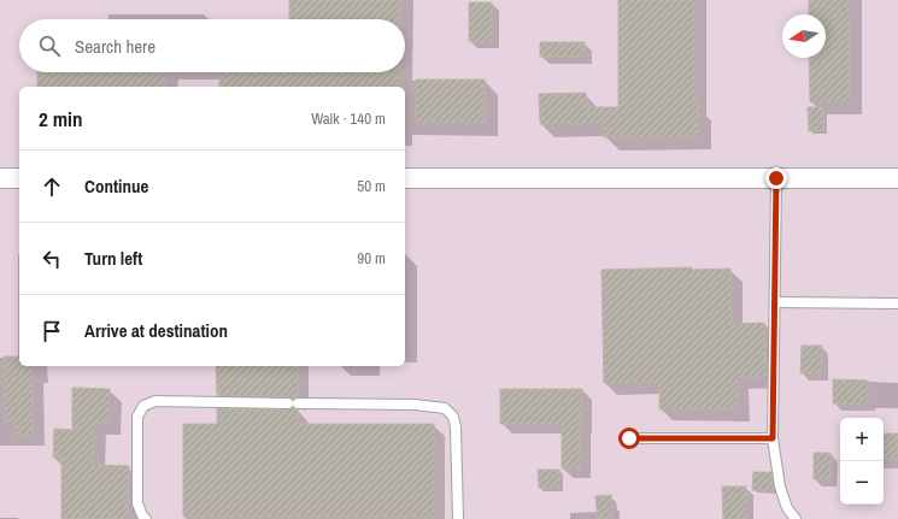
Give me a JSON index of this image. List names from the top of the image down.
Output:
{
  "north": "left",
  "page": {
    "search": "Search here",
    "heading": ["2 min", "Walk · 140 m"],
    "list": [
      ["Continue", "50 m"],
      ["Turn left", "90 m"],
      "Arrive at destination"
    ],
    "map_buttons": ["+", "−"]
  }
}
